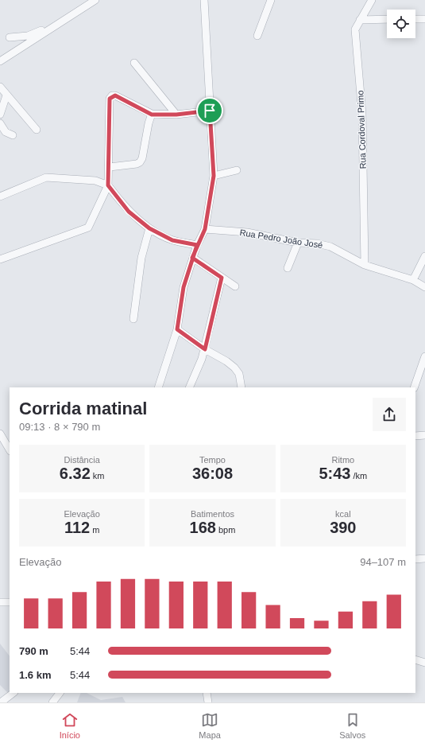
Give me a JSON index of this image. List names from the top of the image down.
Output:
{
  "streets": {
    "street": ["Rua Cordoval Primo", "Rua Pedro João José"]
  },
  "crossings": [
    ["Rua Cordoval Primo", "Rua Pedro João José"]
  ],
  "page": {
    "heading": ["Corrida matinal", "09:13 · 8 × 790 m"],
    "stats": [
      ["Distância", "6.32 km"],
      ["Tempo", "36:08"],
      ["Ritmo", "5:43 /km"],
      ["Elevação", "112 m"],
      ["Batimentos", "168 bpm"],
      ["kcal", "390"]
    ],
    "chart": ["Elevação", "94–107 m"],
    "list": [
      {
        "name": "790 m",
        "note": "5:44"
      },
      {
        "name": "1.6 km",
        "note": "5:44"
      }
    ],
    "tabs": ["Início", "Mapa", "Salvos"]
  }
}
